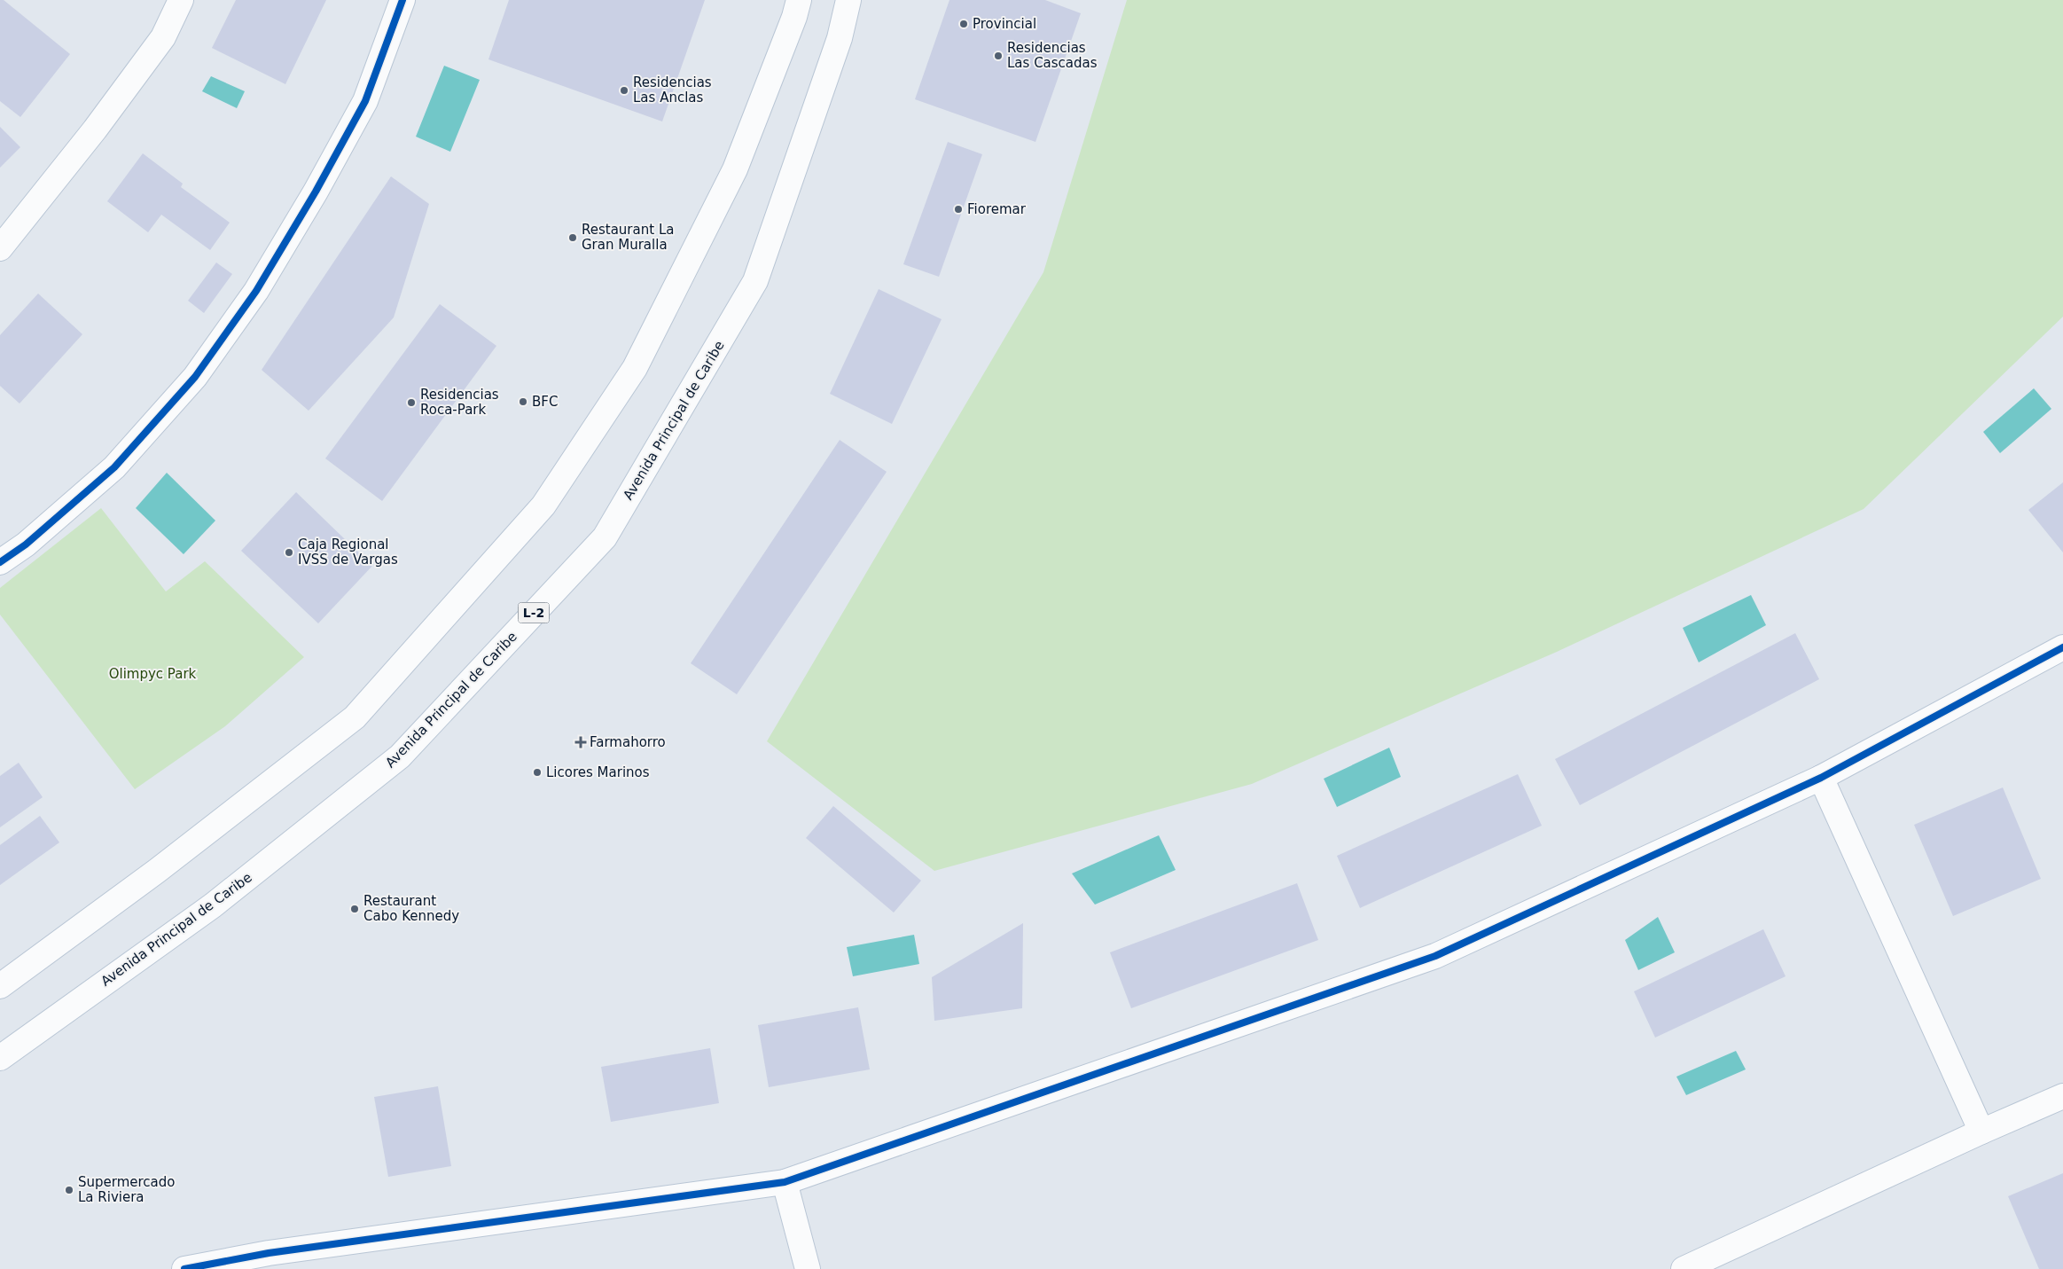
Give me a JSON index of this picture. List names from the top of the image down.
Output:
{
  "streets": {
    "street": ["Avenida Principal de Caribe", "L-2"]
  },
  "parks": ["Olimpyc Park"],
  "places": {
    "other": [
      "Provincial",
      "Residencias Las Cascadas",
      "Residencias Las Anclas",
      "Fioremar",
      "Restaurant La Gran Muralla",
      "BFC",
      "Residencias Roca-Park",
      "Caja Regional IVSS de Vargas",
      "Licores Marinos",
      "Restaurant Cabo Kennedy",
      "Supermercado La Riviera"
    ],
    "health": ["Farmahorro"]
  }
}
